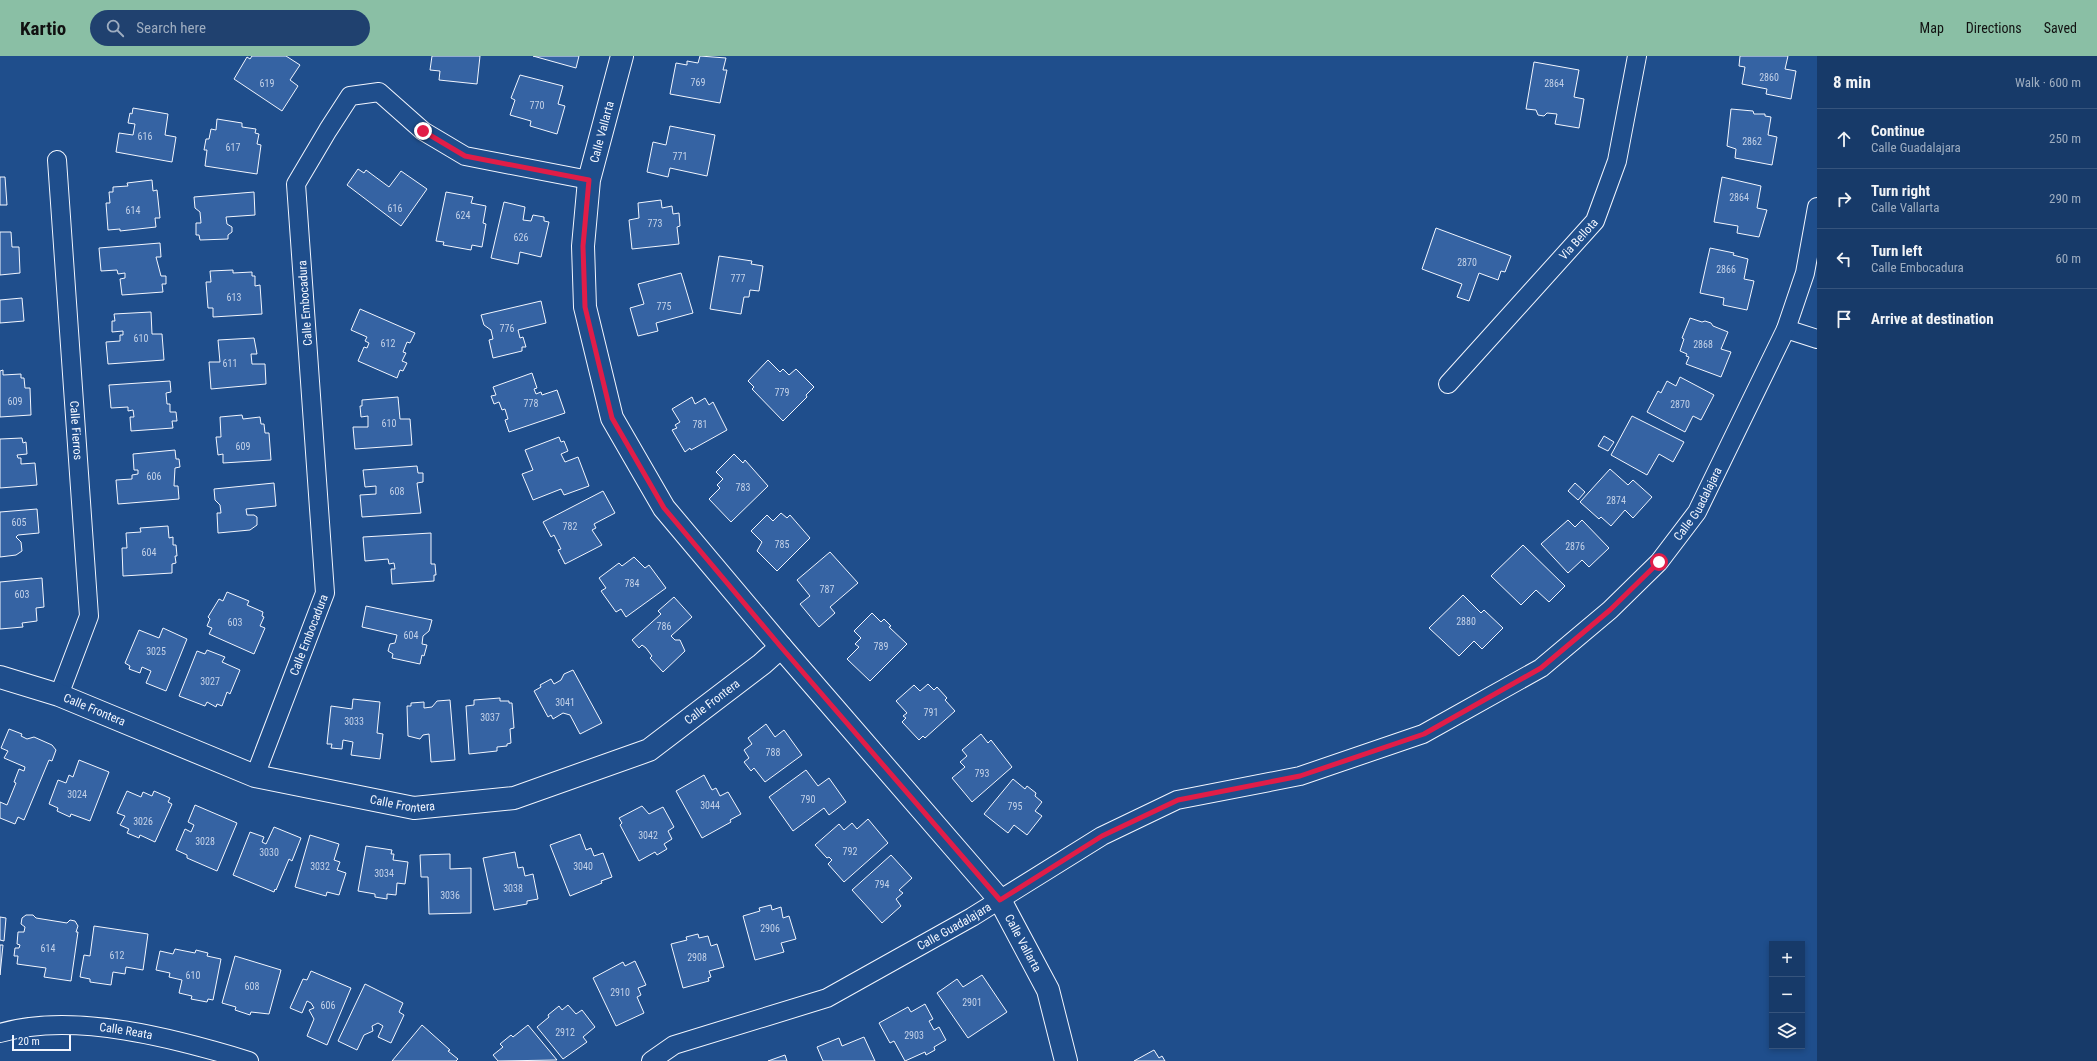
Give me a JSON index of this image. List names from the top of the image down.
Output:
{
  "streets": {
    "street": [
      "Calle Vallarta",
      "Via Bellota",
      "Calle Embocadura",
      "Calle Fierros",
      "Calle Guadalajara",
      "Calle Frontera",
      "Calle Reata"
    ]
  },
  "crossings": [
    ["Calle Vallarta", "Calle Embocadura"],
    ["Calle Vallarta", "Calle Guadalajara"],
    ["Calle Vallarta", "Calle Frontera"],
    ["Calle Embocadura", "Calle Frontera"],
    ["Calle Fierros", "Calle Frontera"]
  ],
  "house_numbers": [
    "2860",
    "769",
    "619",
    "2864",
    "770",
    "616",
    "2862",
    "617",
    "771",
    "2864",
    "616",
    "614",
    "624",
    "773",
    "626",
    "2870",
    "2866",
    "777",
    "613",
    "775",
    "776",
    "610",
    "612",
    "2868",
    "611",
    "779",
    "609",
    "778",
    "2870",
    "610",
    "781",
    "609",
    "606",
    "783",
    "608",
    "2874",
    "605",
    "782",
    "785",
    "2876",
    "604",
    "784",
    "787",
    "603",
    "2880",
    "603",
    "786",
    "604",
    "789",
    "3025",
    "3027",
    "3041",
    "791",
    "3037",
    "3033",
    "788",
    "793",
    "3024",
    "790",
    "3044",
    "795",
    "3026",
    "3042",
    "3028",
    "792",
    "3030",
    "3032",
    "3040",
    "3034",
    "794",
    "3038",
    "3036",
    "2906",
    "614",
    "612",
    "2908",
    "610",
    "608",
    "2910",
    "2901",
    "606",
    "2912",
    "2903"
  ],
  "scale_bar": "20 m",
  "page": {
    "header": "Kartio",
    "search": "Search here",
    "nav": ["Map", "Directions", "Saved"],
    "heading": ["8 min", "Walk · 600 m"],
    "list": [
      ["Continue", "Calle Guadalajara", "250 m"],
      ["Turn right", "Calle Vallarta", "290 m"],
      ["Turn left", "Calle Embocadura", "60 m"],
      "Arrive at destination"
    ],
    "map_buttons": ["+", "−"],
    "scale": "20 m"
  }
}
